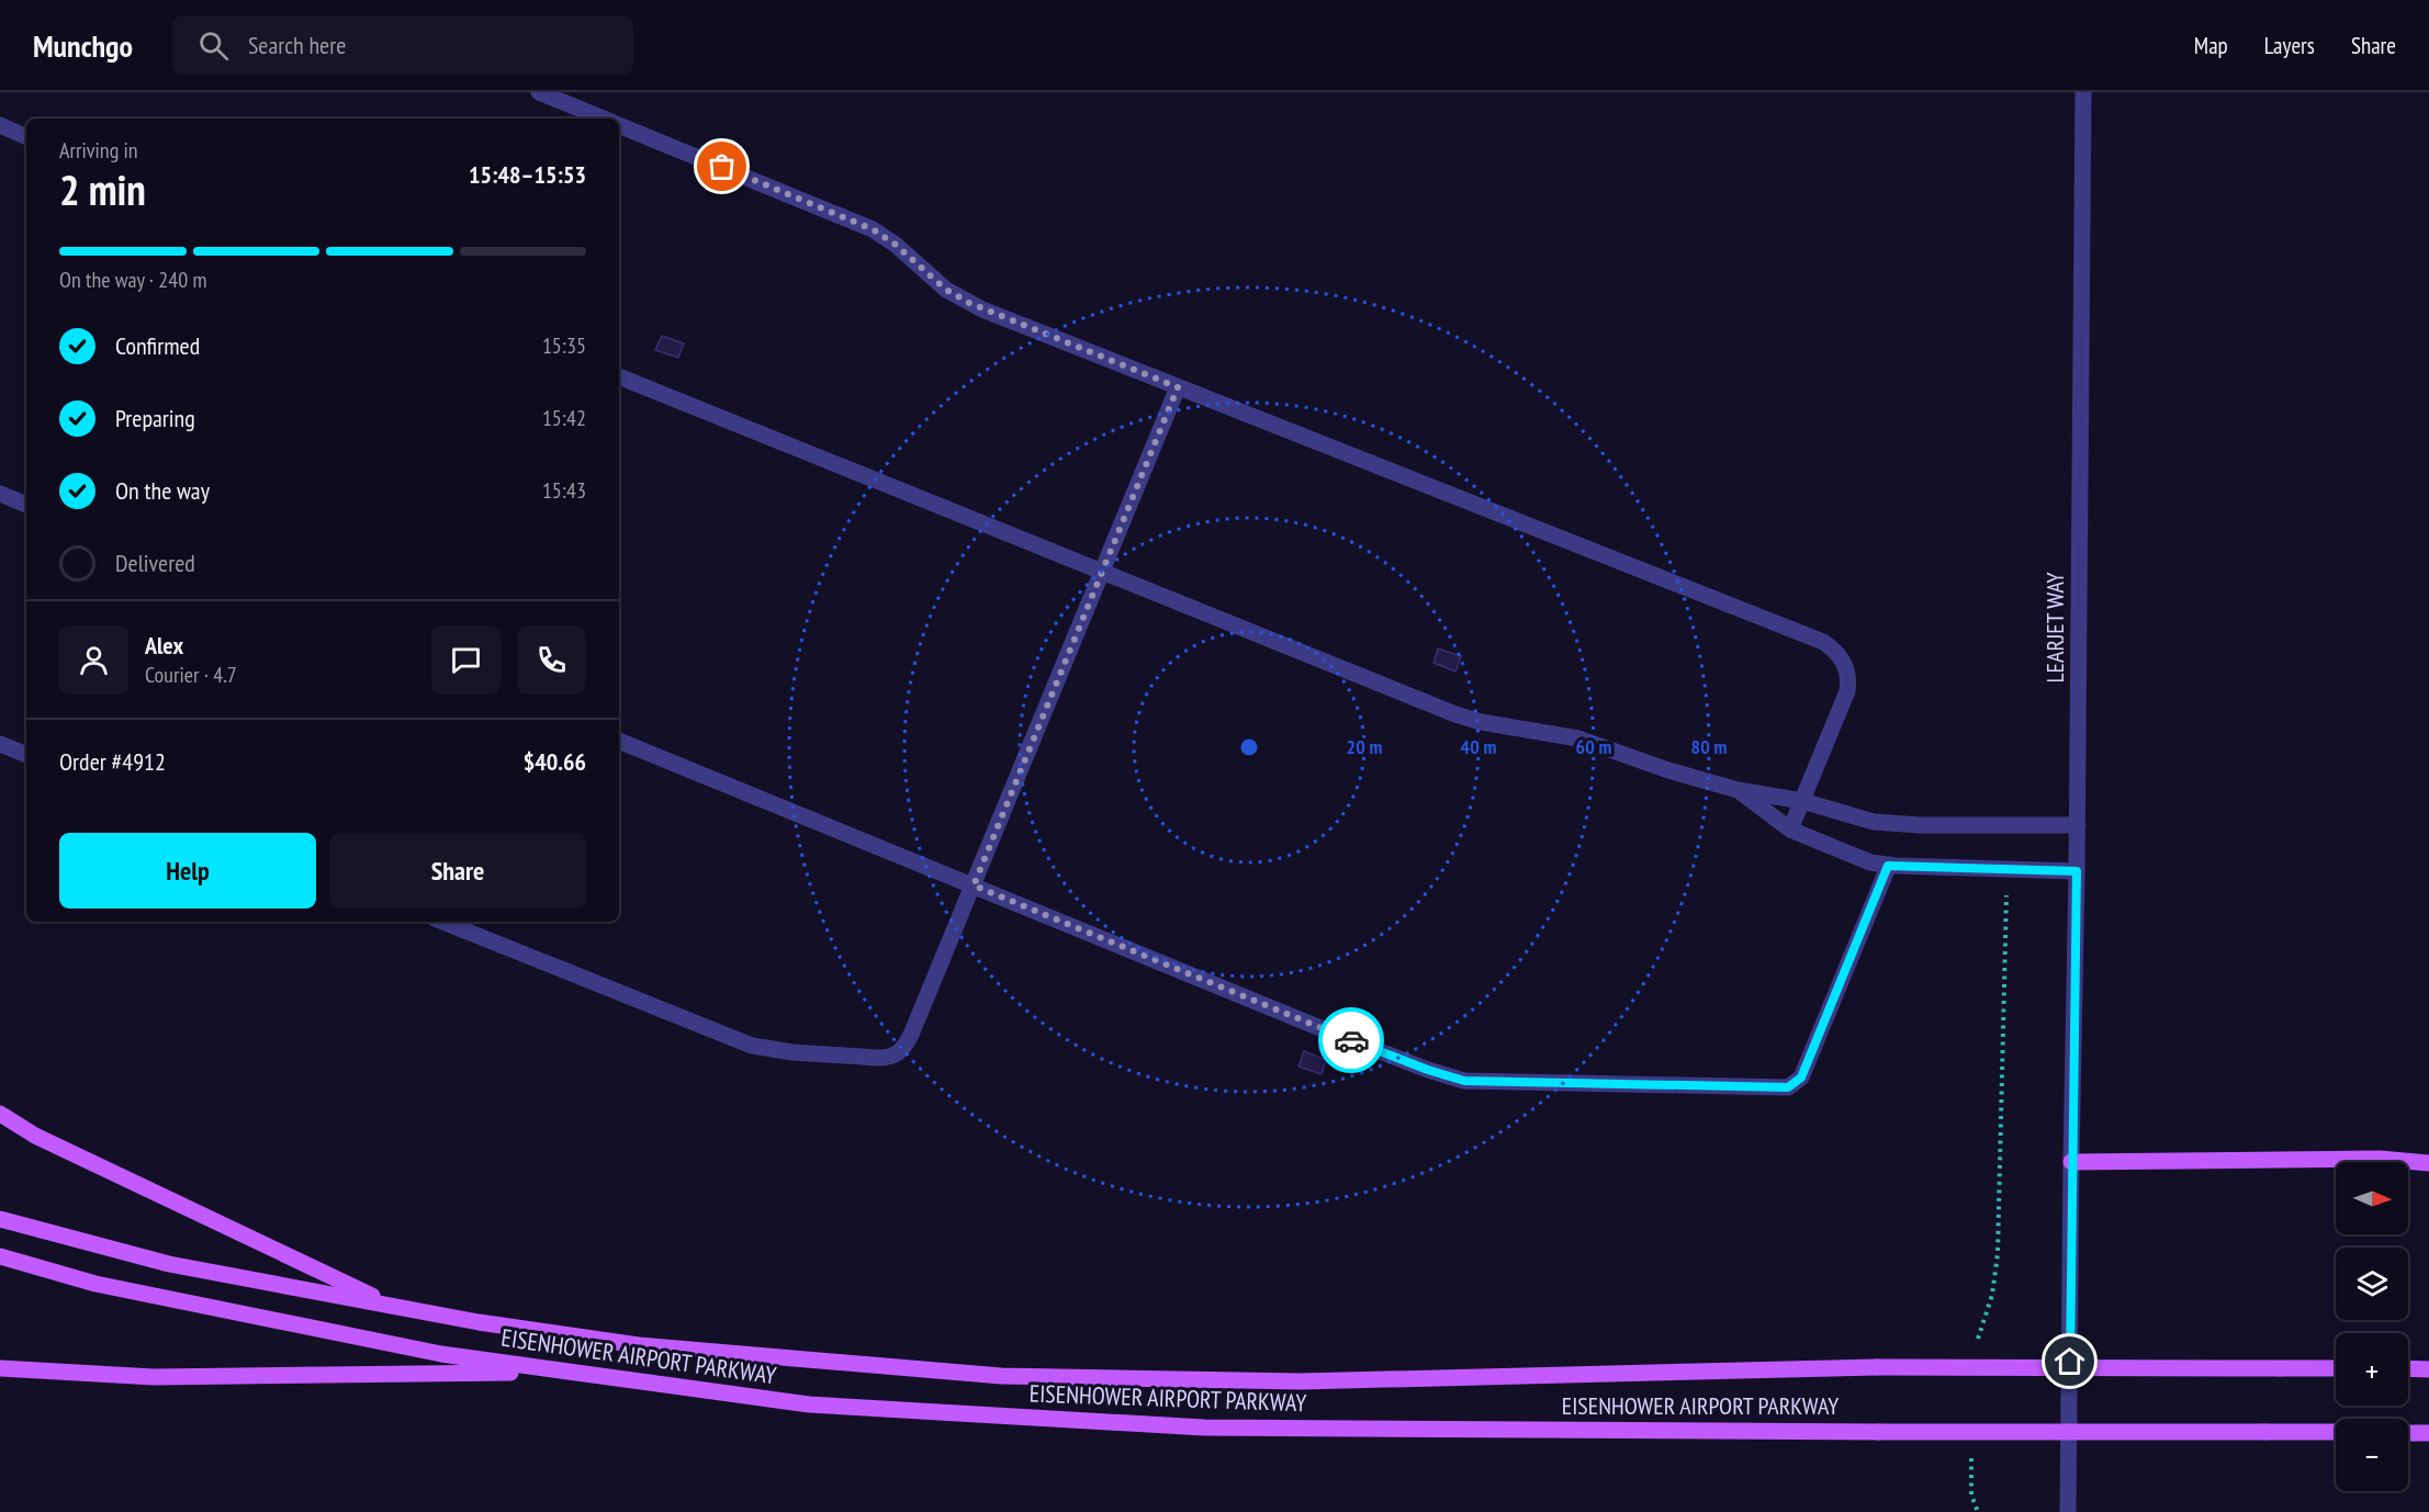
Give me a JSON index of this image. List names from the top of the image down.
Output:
{
  "streets": {
    "main road": ["EISENHOWER AIRPORT PARKWAY"],
    "street": ["LEARJET WAY"]
  },
  "north": "right",
  "page": {
    "header": "Munchgo",
    "search": "Search here",
    "nav": ["Map", "Layers", "Share"],
    "heading": ["2 min", "Arriving in", "15:48–15:53"],
    "panel": [
      "Alex",
      "Courier · 4.7",
      "Order #4912",
      "$40.66"
    ],
    "bar": "On the way · 240 m",
    "list": [
      ["Confirmed", "15:35"],
      ["Preparing", "15:42"],
      ["On the way", "15:43"],
      "Delivered"
    ],
    "buttons": ["Help", "Share"],
    "map_buttons": ["+", "−"]
  },
  "rings": [
    "20 m",
    "40 m",
    "60 m",
    "80 m"
  ]
}
